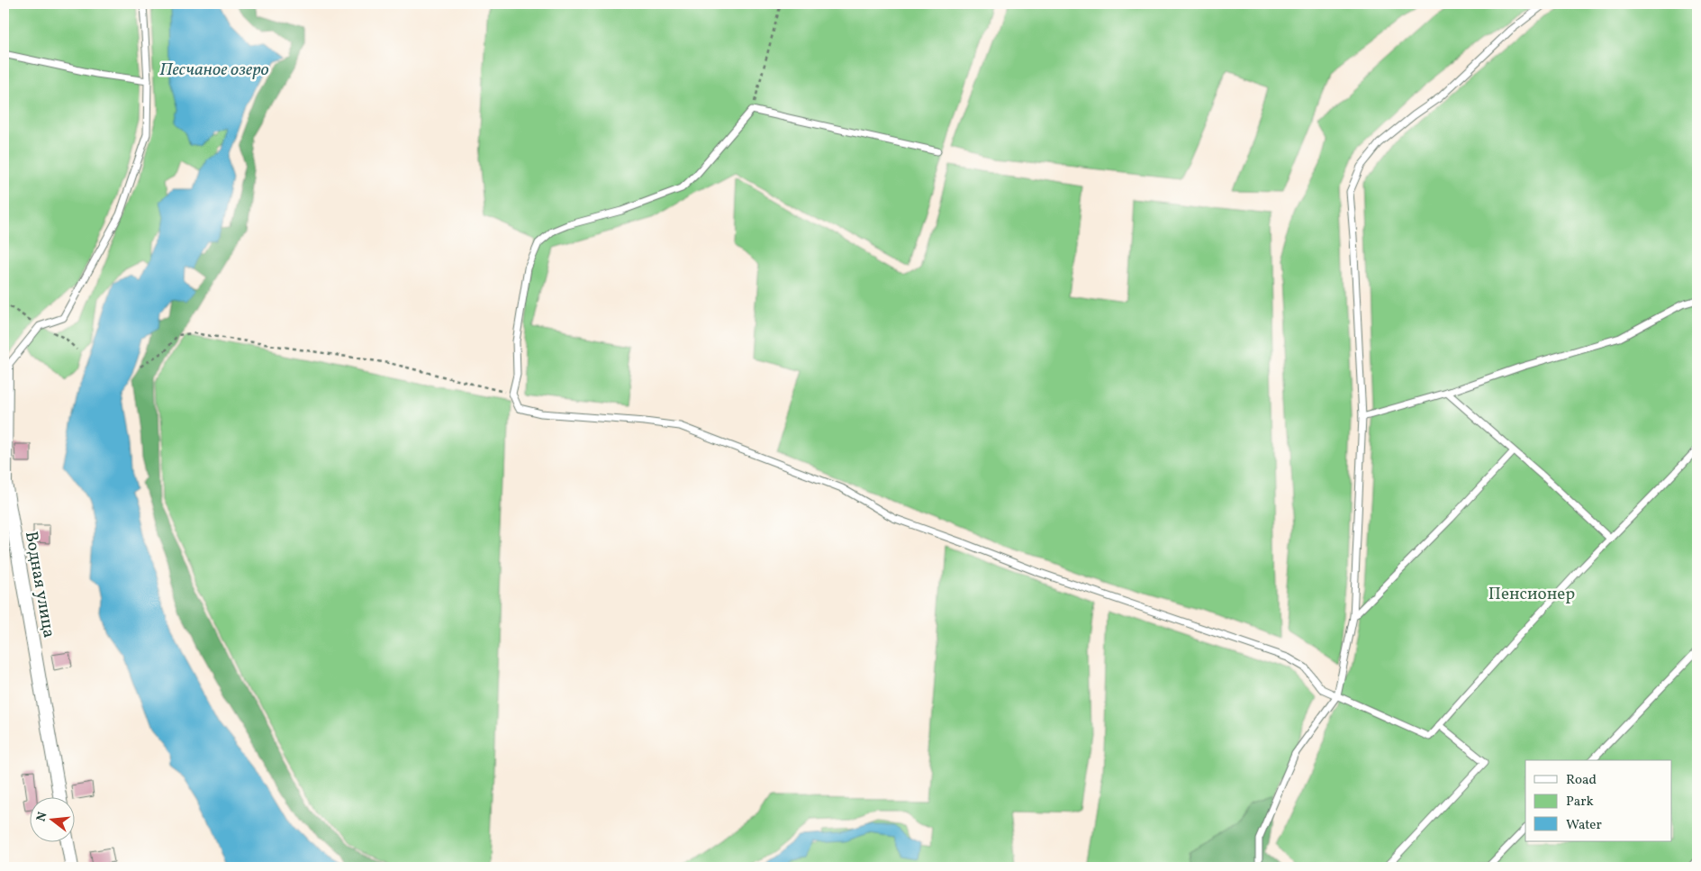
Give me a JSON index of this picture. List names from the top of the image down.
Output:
{
  "streets": {
    "street": ["Водная улица"]
  },
  "water": ["Песчаное озеро"],
  "parks": ["Пенсионер"],
  "legend": ["Road", "Park", "Water"],
  "north": "left"
}
